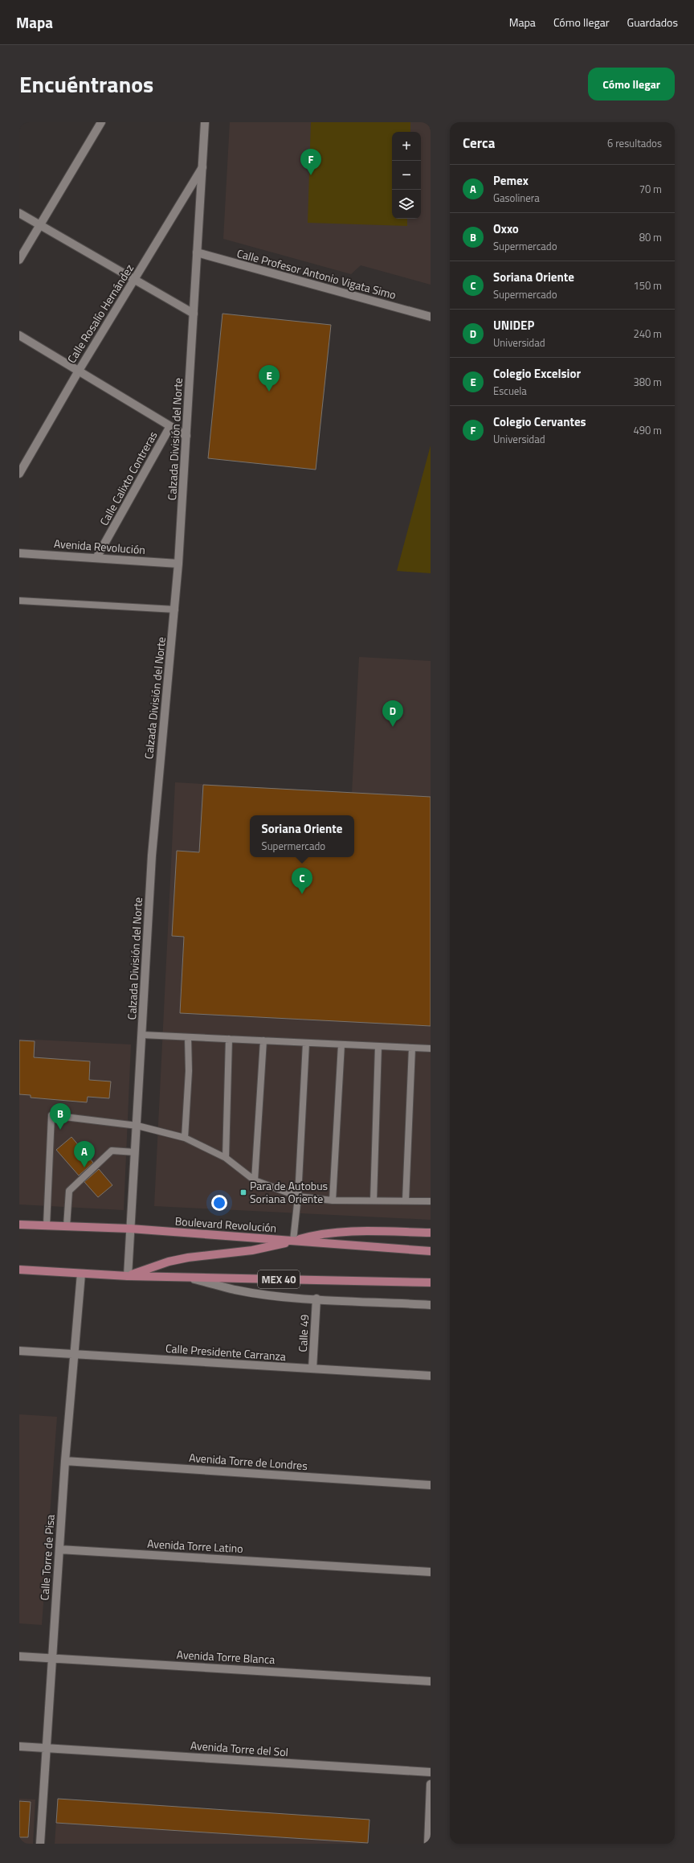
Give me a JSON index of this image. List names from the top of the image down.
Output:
{
  "streets": {
    "main road": ["Boulevard Revolución", "MEX 40"],
    "street": [
      "Calle Profesor Antonio Vigata Simo",
      "Calle Rosalío Hernández",
      "Calzada División del Norte",
      "Calle Calixto Contreras",
      "Avenida Revolución",
      "Calle 49",
      "Calle Presidente Carranza",
      "Avenida Torre de Londres",
      "Avenida Torre Latino",
      "Calle Torre de Pisa",
      "Avenida Torre Blanca",
      "Avenida Torre del Sol"
    ]
  },
  "crossings": [
    ["Calle Profesor Antonio Vigata Simo", "Calzada División del Norte"],
    ["Calle Rosalío Hernández", "Calzada División del Norte"],
    ["Calzada División del Norte", "Avenida Revolución"],
    ["Calzada División del Norte", "Boulevard Revolución"],
    ["Calzada División del Norte", "MEX 40"],
    ["Calle Calixto Contreras", "Avenida Revolución"],
    ["MEX 40", "Calle Torre de Pisa"],
    ["Calle 49", "Calle Presidente Carranza"],
    ["Calle Presidente Carranza", "Calle Torre de Pisa"],
    ["Avenida Torre de Londres", "Calle Torre de Pisa"],
    ["Avenida Torre Latino", "Calle Torre de Pisa"],
    ["Calle Torre de Pisa", "Avenida Torre Blanca"],
    ["Calle Torre de Pisa", "Avenida Torre del Sol"]
  ],
  "places": {
    "transit": ["Para de Autobus Soriana Oriente"]
  },
  "page": {
    "header": "Mapa",
    "nav": ["Mapa", "Cómo llegar", "Guardados"],
    "title": "Encuéntranos",
    "buttons": "Cómo llegar",
    "heading": ["Cerca", "6 resultados"],
    "map_buttons": ["+", "−"],
    "pins": [
      "F",
      "E",
      "D",
      "C",
      "B",
      "A"
    ],
    "list": [
      {
        "mark": "A",
        "name": "Pemex",
        "note": "Gasolinera",
        "value": "70 m"
      },
      {
        "mark": "B",
        "name": "Oxxo",
        "note": "Supermercado",
        "value": "80 m"
      },
      {
        "mark": "C",
        "name": "Soriana Oriente",
        "note": "Supermercado",
        "value": "150 m"
      },
      {
        "mark": "D",
        "name": "UNIDEP",
        "note": "Universidad",
        "value": "240 m"
      },
      {
        "mark": "E",
        "name": "Colegio Excelsior",
        "note": "Escuela",
        "value": "380 m"
      },
      {
        "mark": "F",
        "name": "Colegio Cervantes",
        "note": "Universidad",
        "value": "490 m"
      }
    ],
    "popup": ["Soriana Oriente", "Supermercado"]
  }
}
